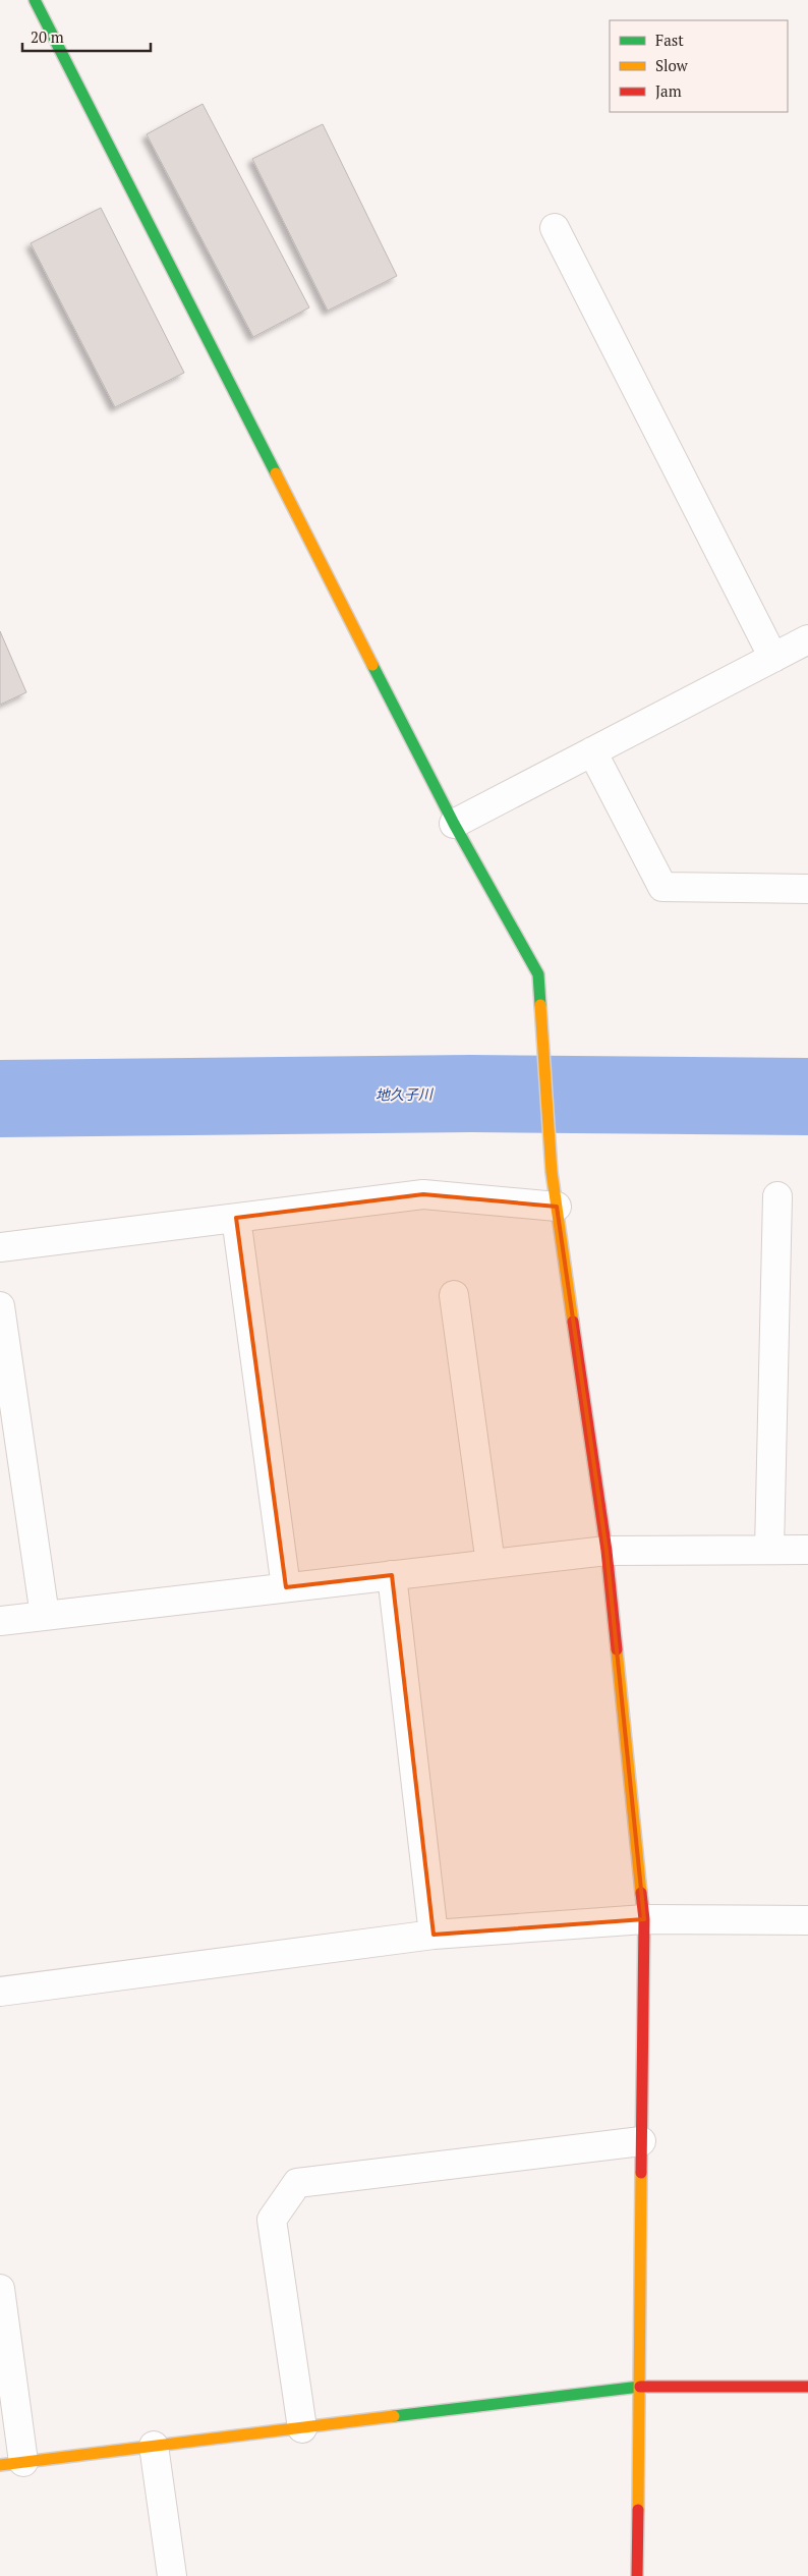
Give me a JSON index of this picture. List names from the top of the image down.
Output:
{
  "water": ["地久子川"],
  "legend": ["Fast", "Slow", "Jam"],
  "scale_bar": "20 m"
}
